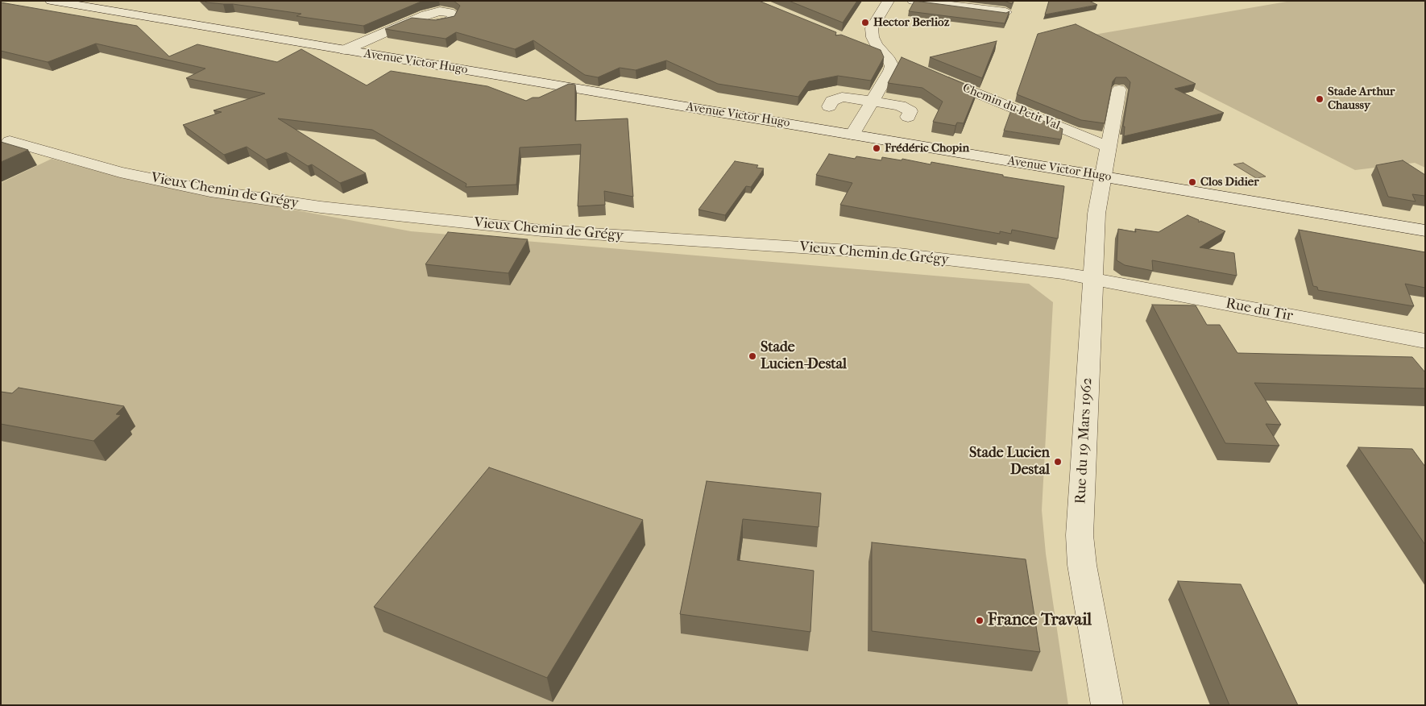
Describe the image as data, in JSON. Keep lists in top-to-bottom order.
{
  "streets": {
    "street": [
      "Avenue Victor Hugo",
      "Chemin du Petit Val",
      "Vieux Chemin de Grégy",
      "Rue du Tir",
      "Rue du 19 Mars 1962"
    ]
  },
  "crossings": [
    ["Avenue Victor Hugo", "Rue du 19 Mars 1962"],
    ["Chemin du Petit Val", "Rue du 19 Mars 1962"],
    ["Vieux Chemin de Grégy", "Rue du Tir"],
    ["Vieux Chemin de Grégy", "Rue du 19 Mars 1962"],
    ["Rue du Tir", "Rue du 19 Mars 1962"]
  ],
  "places": [
    "Hector Berlioz",
    "Stade Arthur Chaussy",
    "Frédéric Chopin",
    "Clos Didier",
    "Stade Lucien-Destal",
    "Stade Lucien Destal",
    "France Travail"
  ]
}
